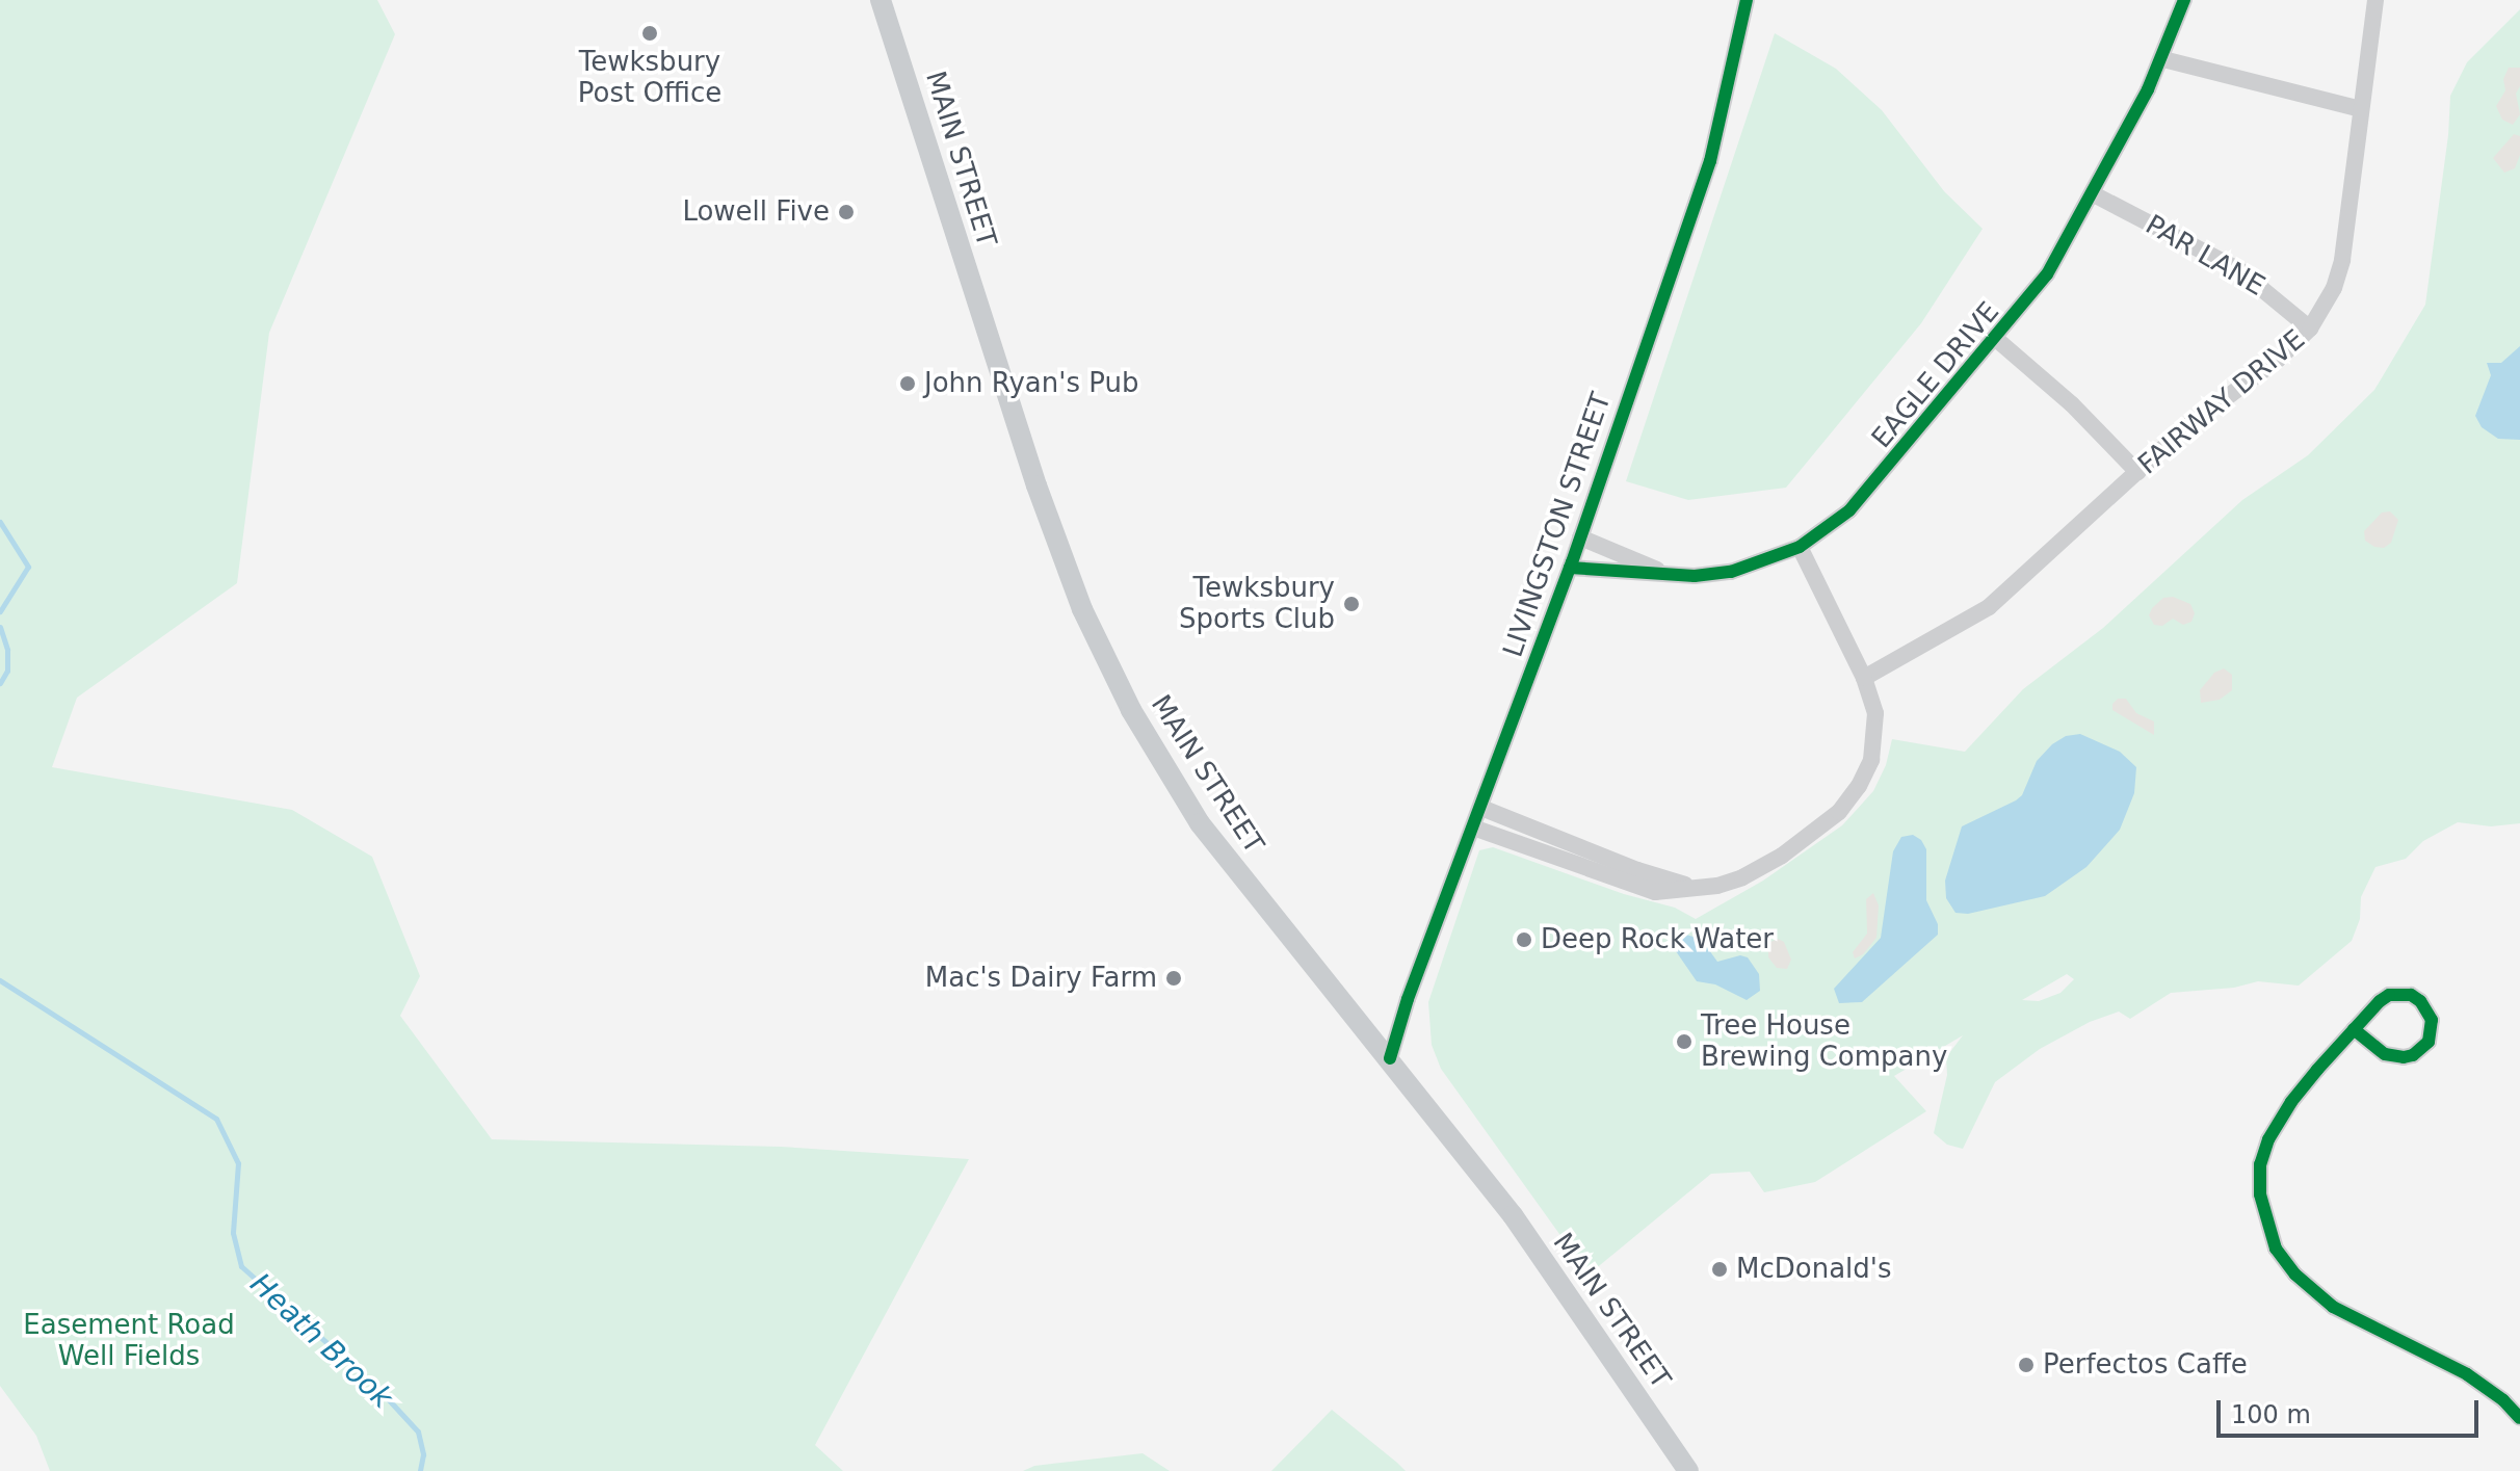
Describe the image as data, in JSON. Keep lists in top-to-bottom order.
{
  "streets": {
    "main road": ["MAIN STREET"],
    "street": [
      "PAR LANE",
      "EAGLE DRIVE",
      "FAIRWAY DRIVE",
      "LIVINGSTON STREET"
    ]
  },
  "crossings": [
    ["MAIN STREET", "LIVINGSTON STREET"],
    ["PAR LANE", "EAGLE DRIVE"],
    ["PAR LANE", "FAIRWAY DRIVE"],
    ["EAGLE DRIVE", "LIVINGSTON STREET"]
  ],
  "water": ["Heath Brook"],
  "parks": ["Easement Road Well Fields"],
  "places": [
    "Tewksbury Post Office",
    "Lowell Five",
    "John Ryan's Pub",
    "Tewksbury Sports Club",
    "Deep Rock Water",
    "Mac's Dairy Farm",
    "Tree House Brewing Company",
    "McDonald's",
    "Perfectos Caffe"
  ],
  "scale_bar": "100 m"
}
